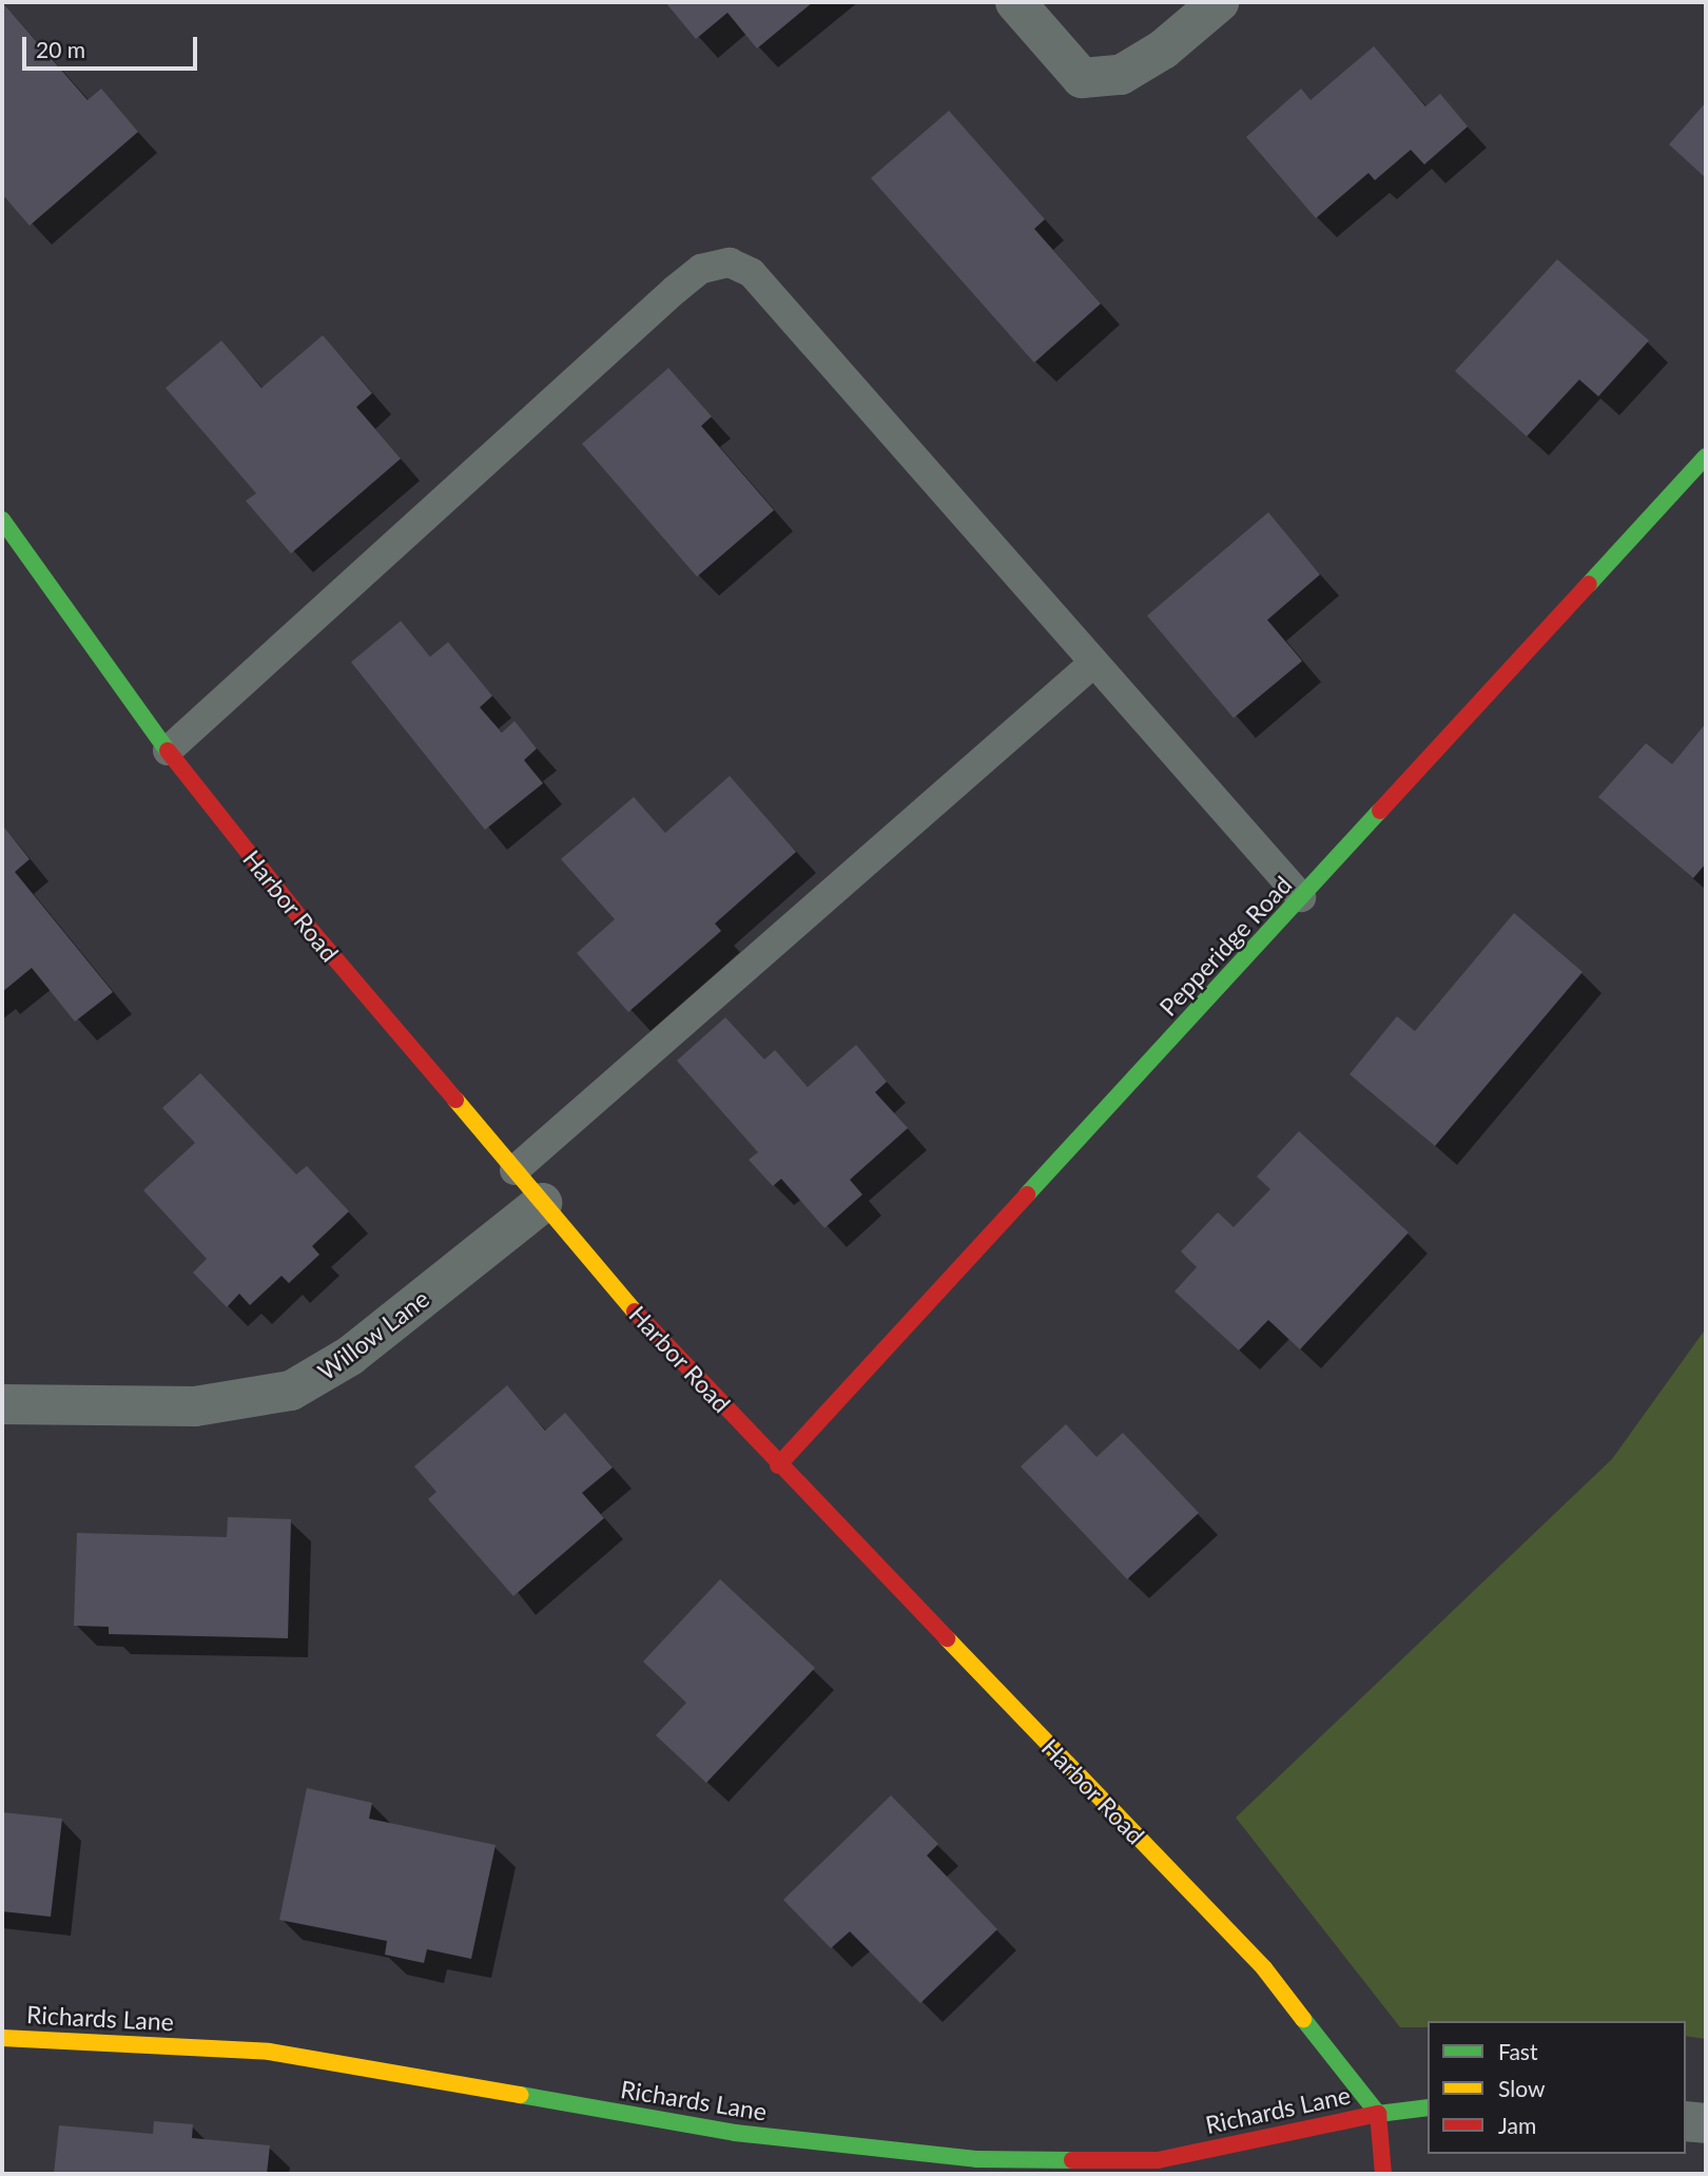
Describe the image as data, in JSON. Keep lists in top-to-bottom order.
{
  "streets": {
    "street": [
      "Harbor Road",
      "Pepperidge Road",
      "Willow Lane",
      "Richards Lane"
    ]
  },
  "crossings": [
    ["Harbor Road", "Pepperidge Road"],
    ["Harbor Road", "Willow Lane"],
    ["Harbor Road", "Richards Lane"]
  ],
  "legend": ["Fast", "Slow", "Jam"],
  "scale_bar": "20 m"
}
